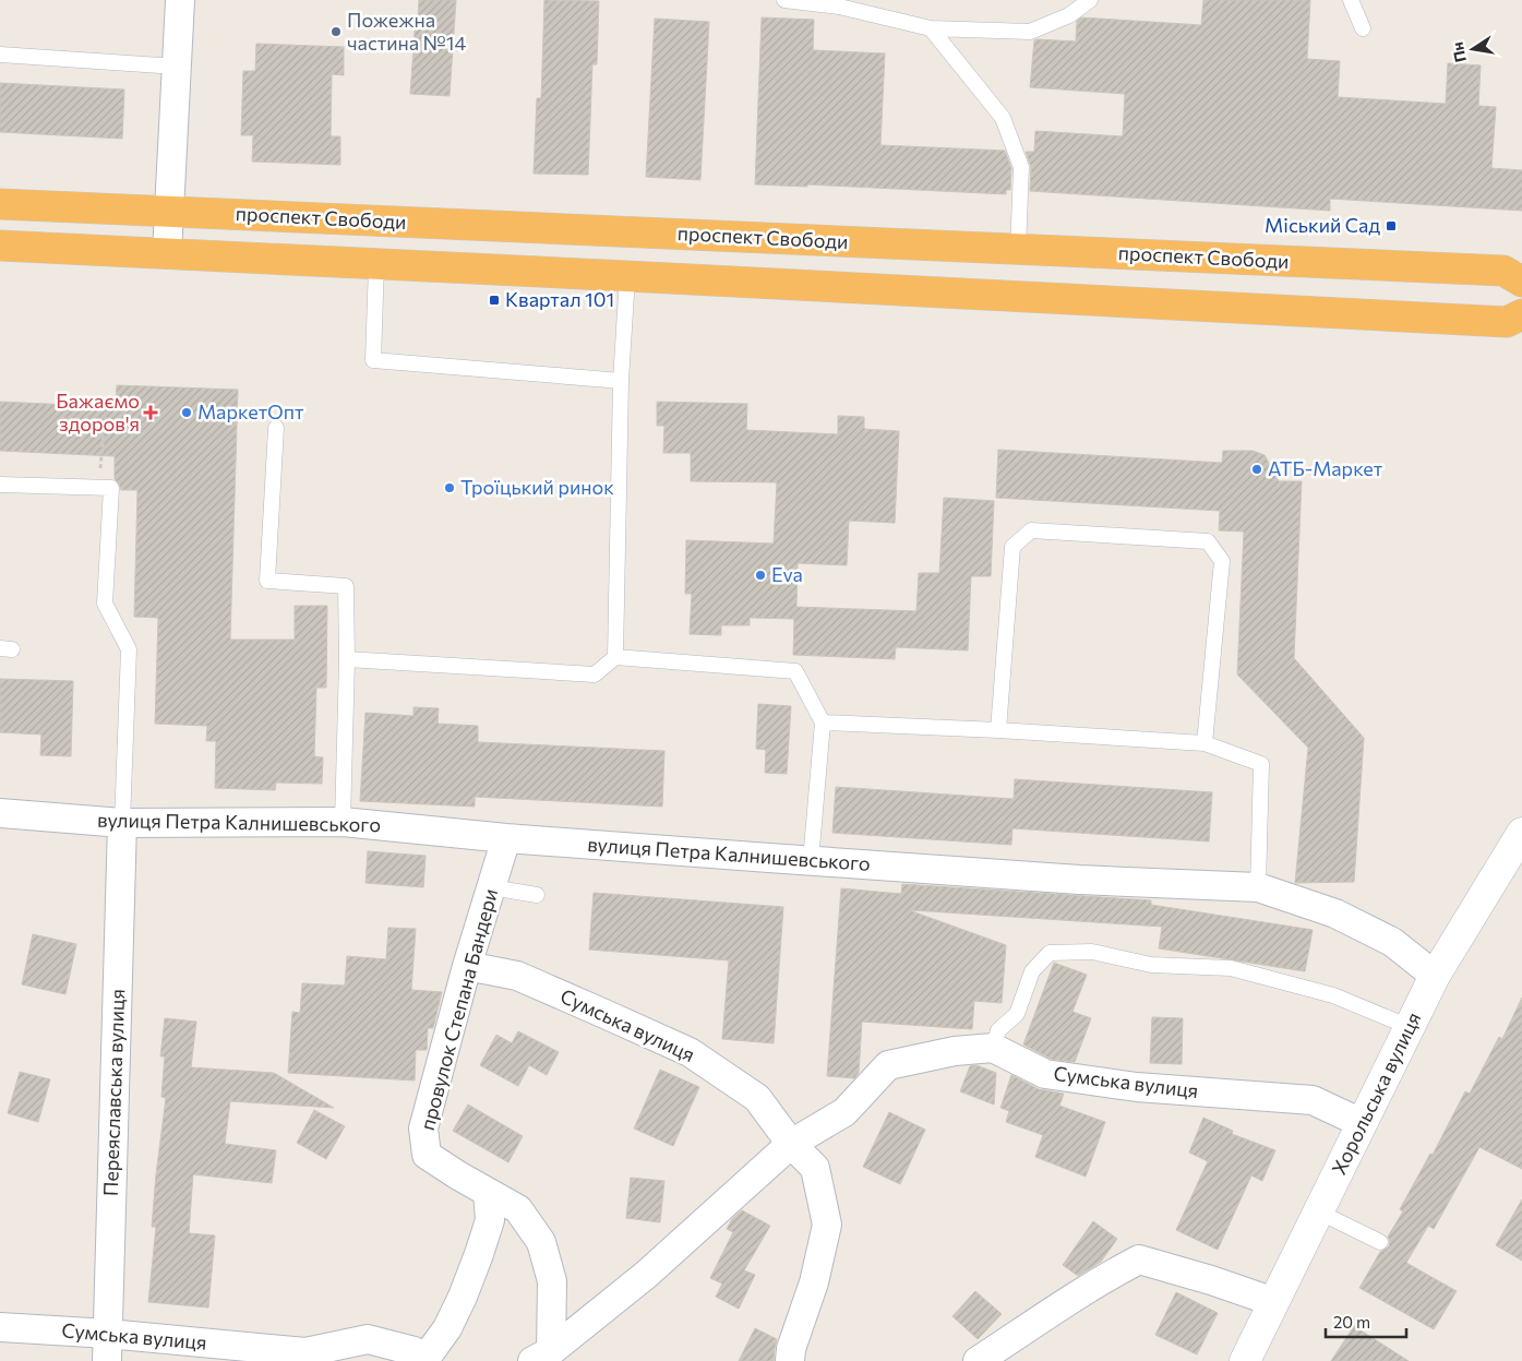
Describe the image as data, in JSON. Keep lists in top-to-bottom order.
{
  "streets": {
    "highway": ["проспект Свободи"],
    "street": [
      "вулиця Петра Калнишевського",
      "провулок Степана Бандери",
      "Сумська вулиця",
      "Переяславська вулиця",
      "Хорольська вулиця"
    ]
  },
  "crossings": [
    ["вулиця Петра Калнишевського", "провулок Степана Бандери"],
    ["вулиця Петра Калнишевського", "Переяславська вулиця"],
    ["вулиця Петра Калнишевського", "Хорольська вулиця"],
    ["провулок Степана Бандери", "Сумська вулиця"],
    ["Сумська вулиця", "Переяславська вулиця"],
    ["Сумська вулиця", "Хорольська вулиця"]
  ],
  "places": {
    "other": [
      "Пожежна частина №14",
      "МаркетОпт",
      "АТБ-Маркет",
      "Троїцький ринок",
      "Eva"
    ],
    "transit": ["Міський Сад", "Квартал 101"],
    "health": ["Бажаємо здоров'я"]
  },
  "scale_bar": "20 m",
  "north": "left"
}
